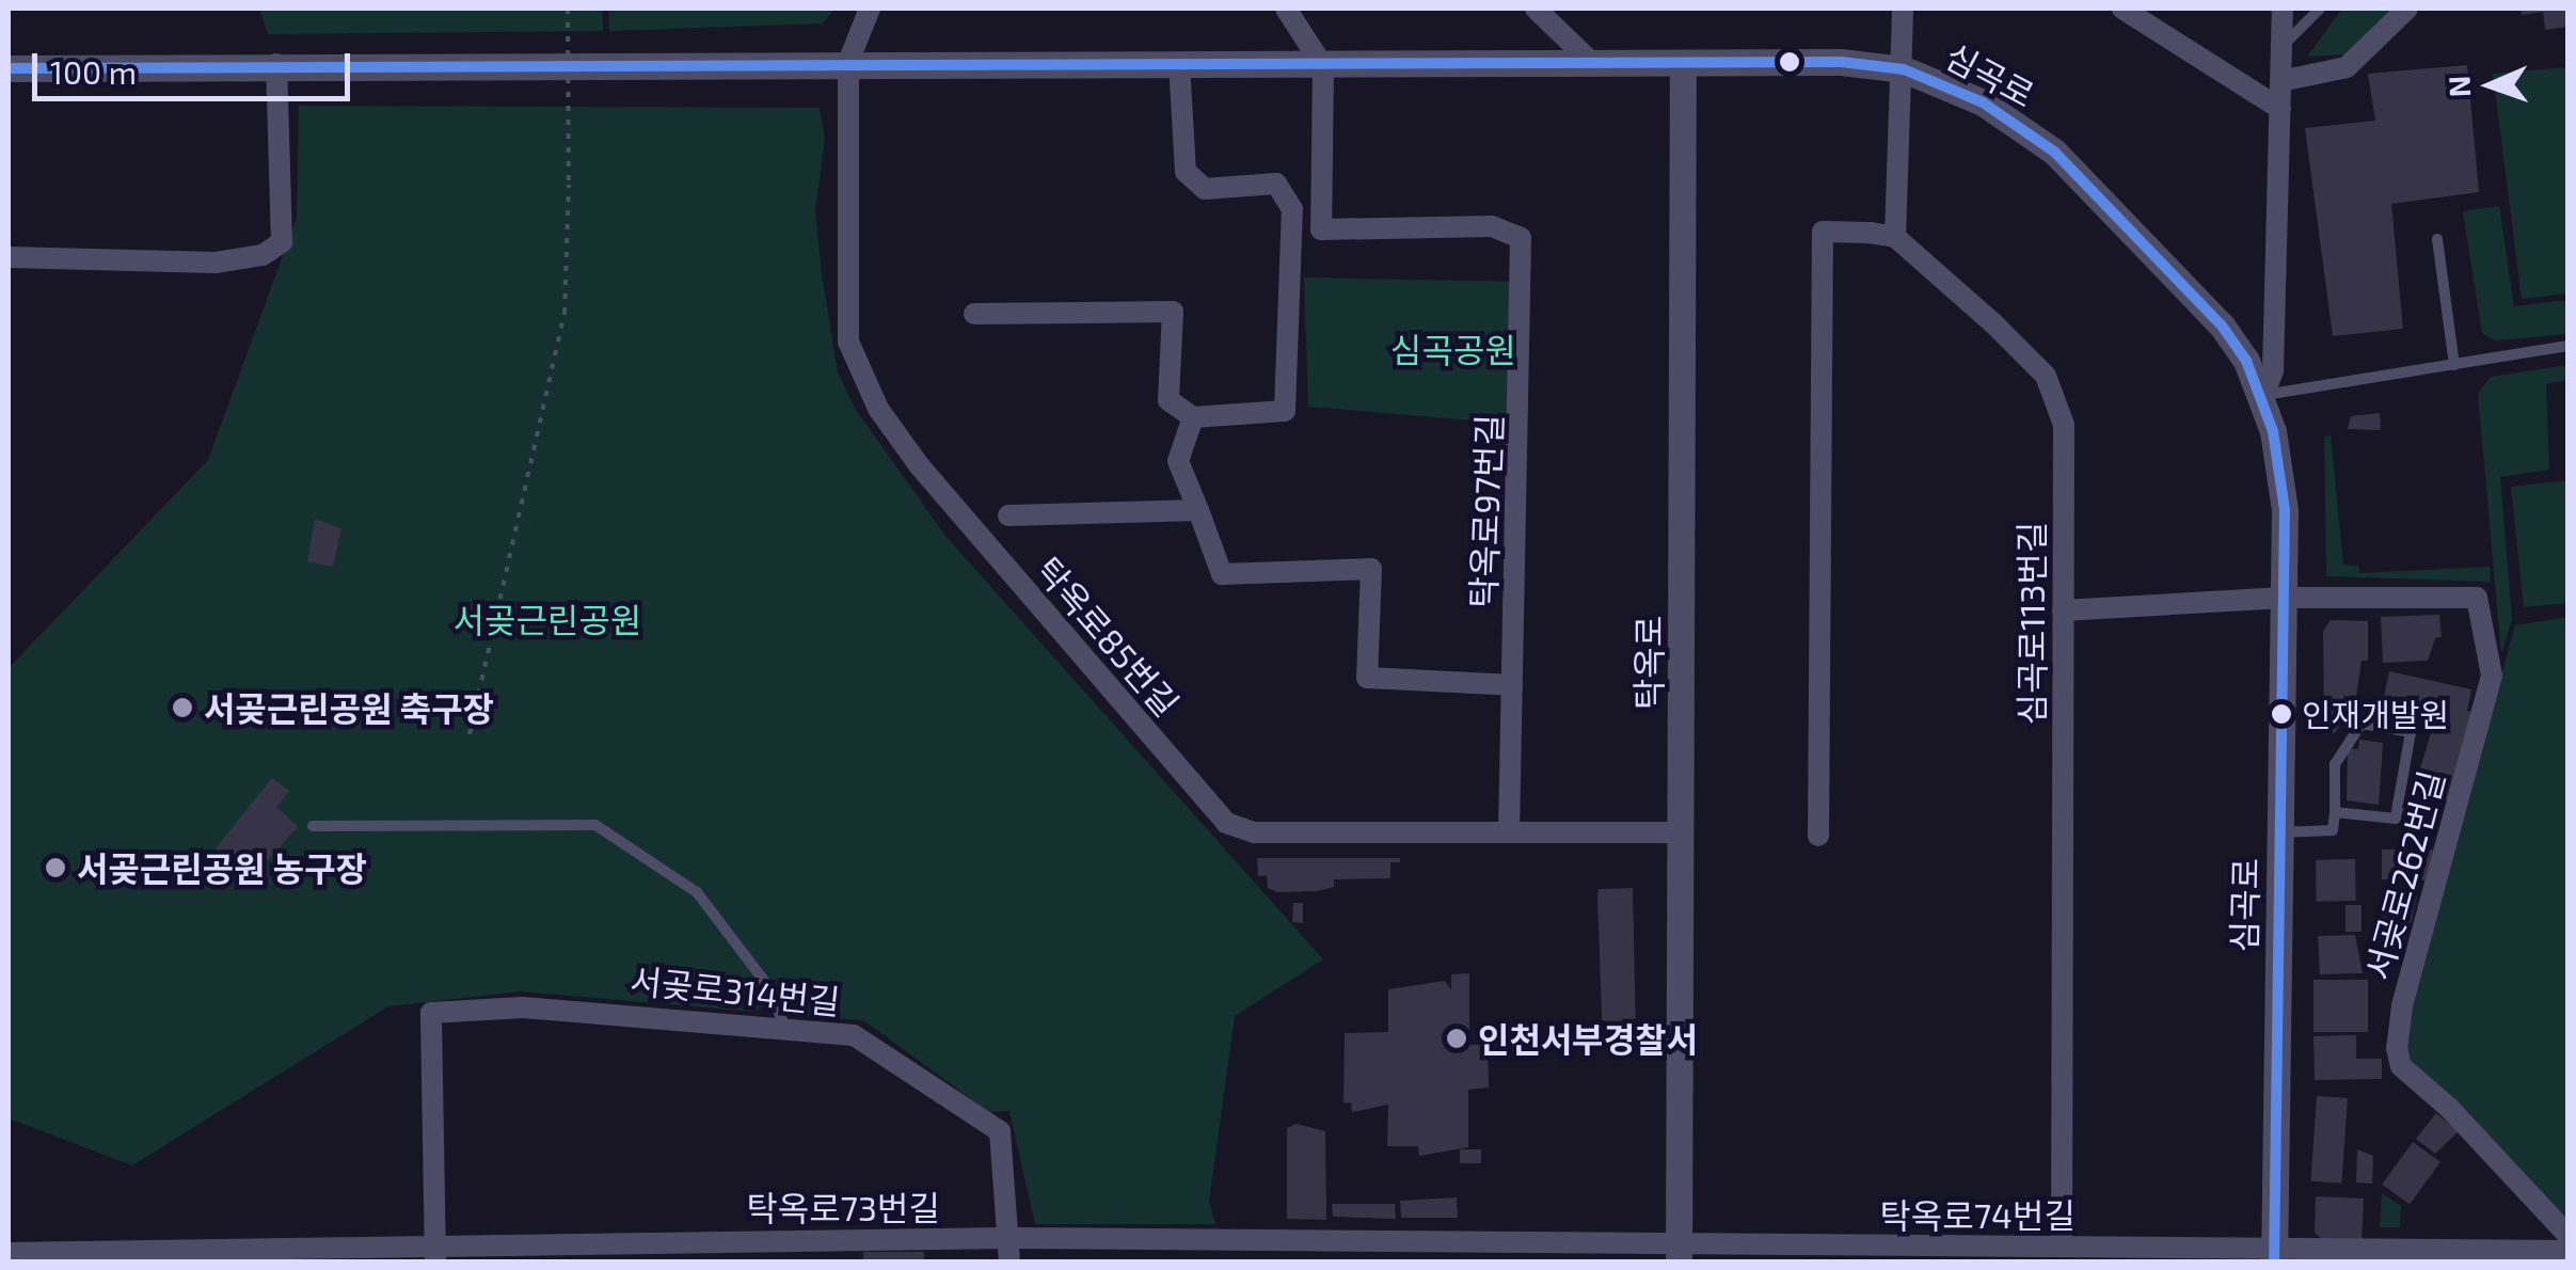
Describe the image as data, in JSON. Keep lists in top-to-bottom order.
{
  "streets": {
    "street": [
      "심곡로",
      "탁옥로97번길",
      "심곡로113번길",
      "탁옥로85번길",
      "탁옥로",
      "서곶로262번길",
      "서곶로314번길",
      "탁옥로73번길",
      "탁옥로74번길"
    ]
  },
  "crossings": [
    ["심곡로", "탁옥로97번길"],
    ["심곡로", "탁옥로85번길"],
    ["심곡로", "탁옥로"],
    ["심곡로", "서곶로262번길"],
    ["심곡로", "탁옥로74번길"],
    ["탁옥로97번길", "탁옥로85번길"],
    ["심곡로113번길", "탁옥로74번길"],
    ["탁옥로85번길", "탁옥로"],
    ["탁옥로", "탁옥로73번길"],
    ["탁옥로", "탁옥로74번길"],
    ["서곶로314번길", "탁옥로73번길"],
    ["탁옥로73번길", "탁옥로74번길"]
  ],
  "parks": ["심곡공원", "서곶근린공원"],
  "places": [
    "서곶근린공원 축구장",
    "인재개발원",
    "서곶근린공원 농구장",
    "인천서부경찰서"
  ],
  "scale_bar": "100 m",
  "north": "left"
}
